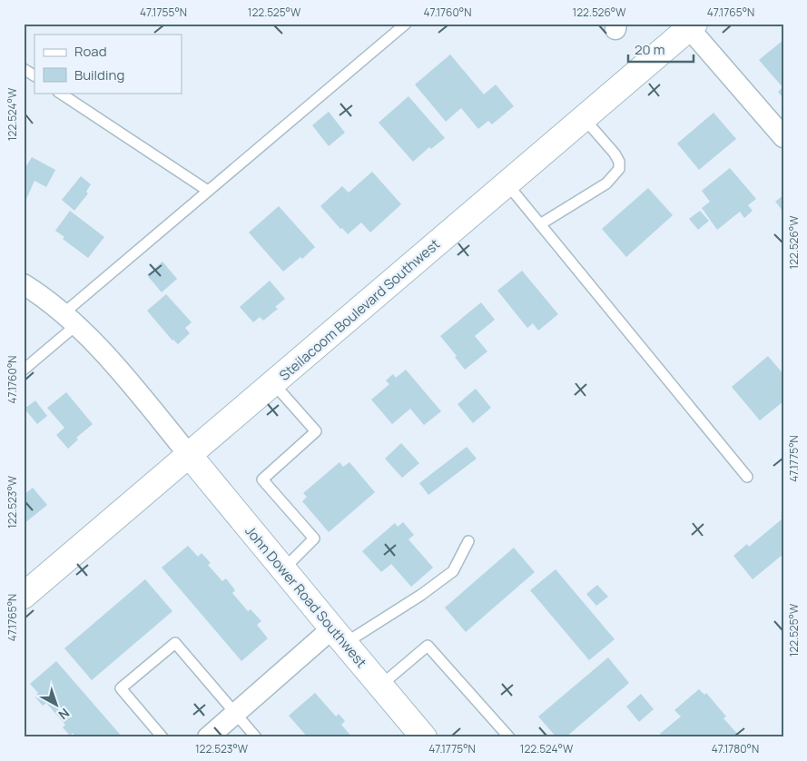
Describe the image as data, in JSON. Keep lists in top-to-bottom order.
{
  "streets": {
    "main road": ["Steilacoom Boulevard Southwest", "John Dower Road Southwest"]
  },
  "crossings": [
    ["Steilacoom Boulevard Southwest", "John Dower Road Southwest"]
  ],
  "legend": ["Road", "Building"],
  "scale_bar": "20 m",
  "north": "bottom right",
  "coordinates": [
    "47.1755°N",
    "122.525°W",
    "47.1760°N",
    "122.526°W",
    "47.1765°N",
    "122.524°W",
    "47.1775°N",
    "122.523°W",
    "47.1780°N"
  ]
}
